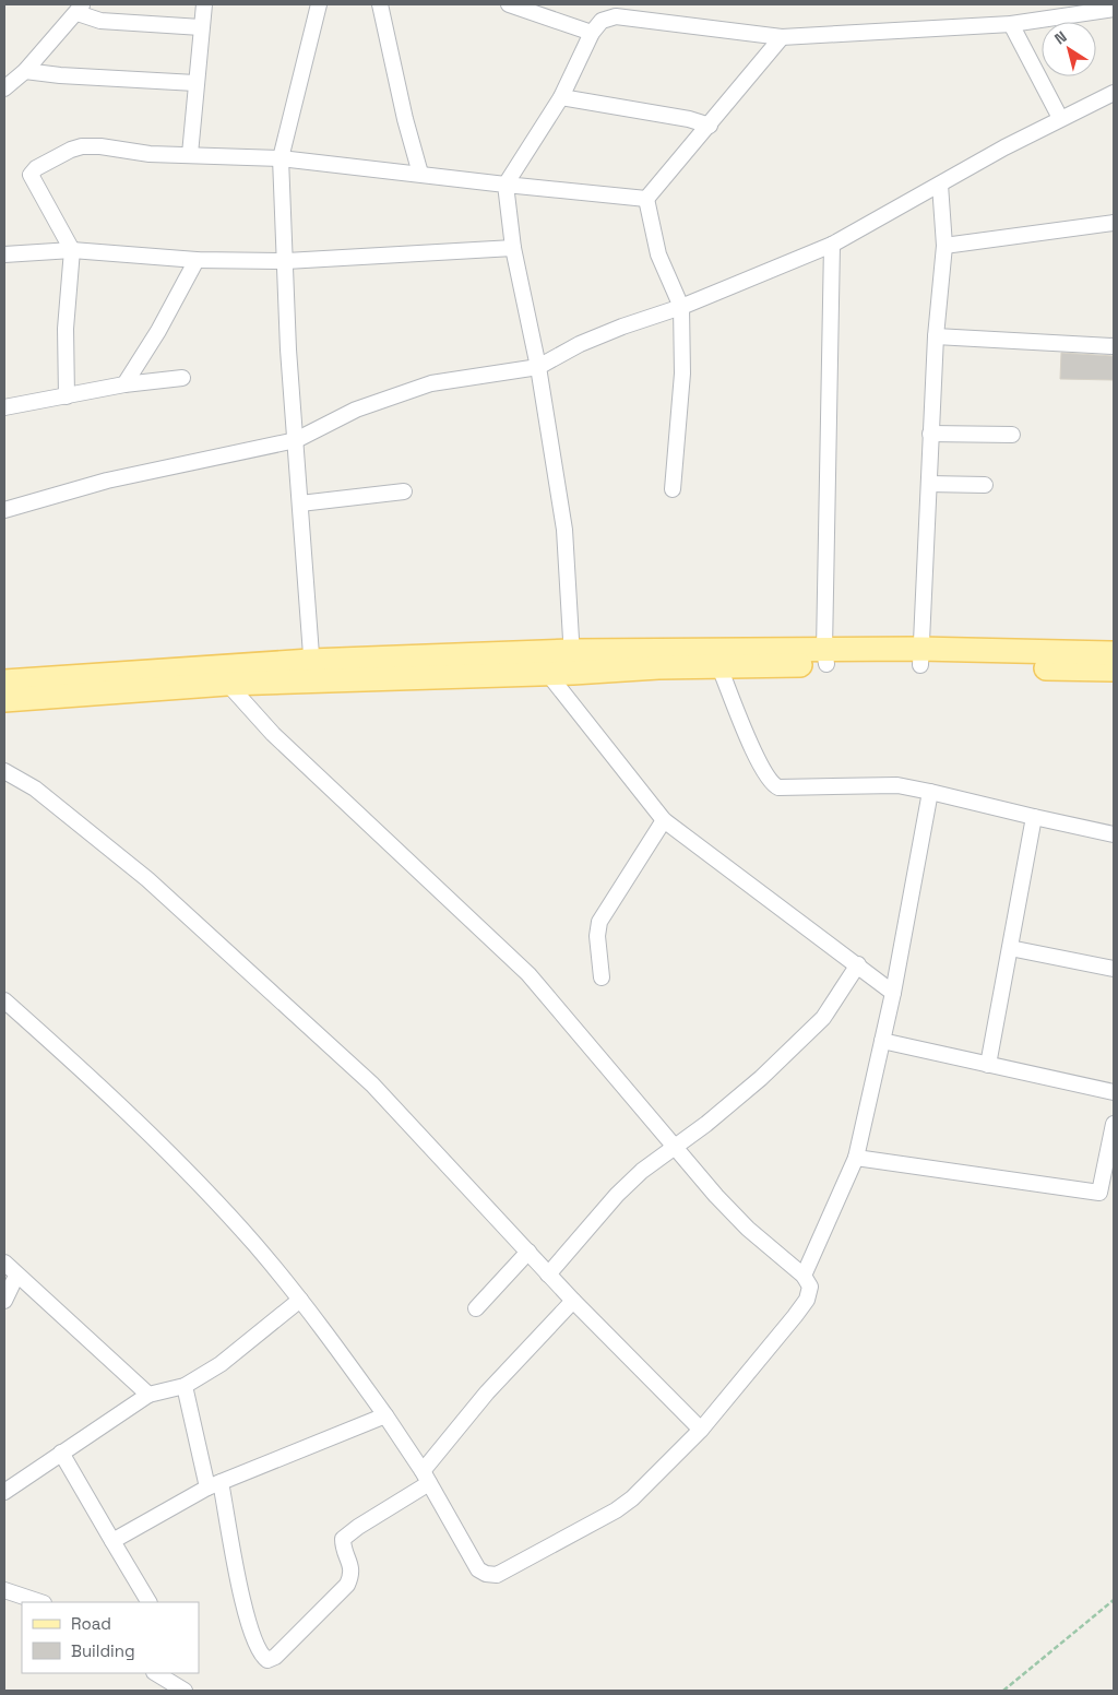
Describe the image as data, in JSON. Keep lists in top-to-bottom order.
{
  "legend": ["Road", "Building"],
  "north": "top left"
}
